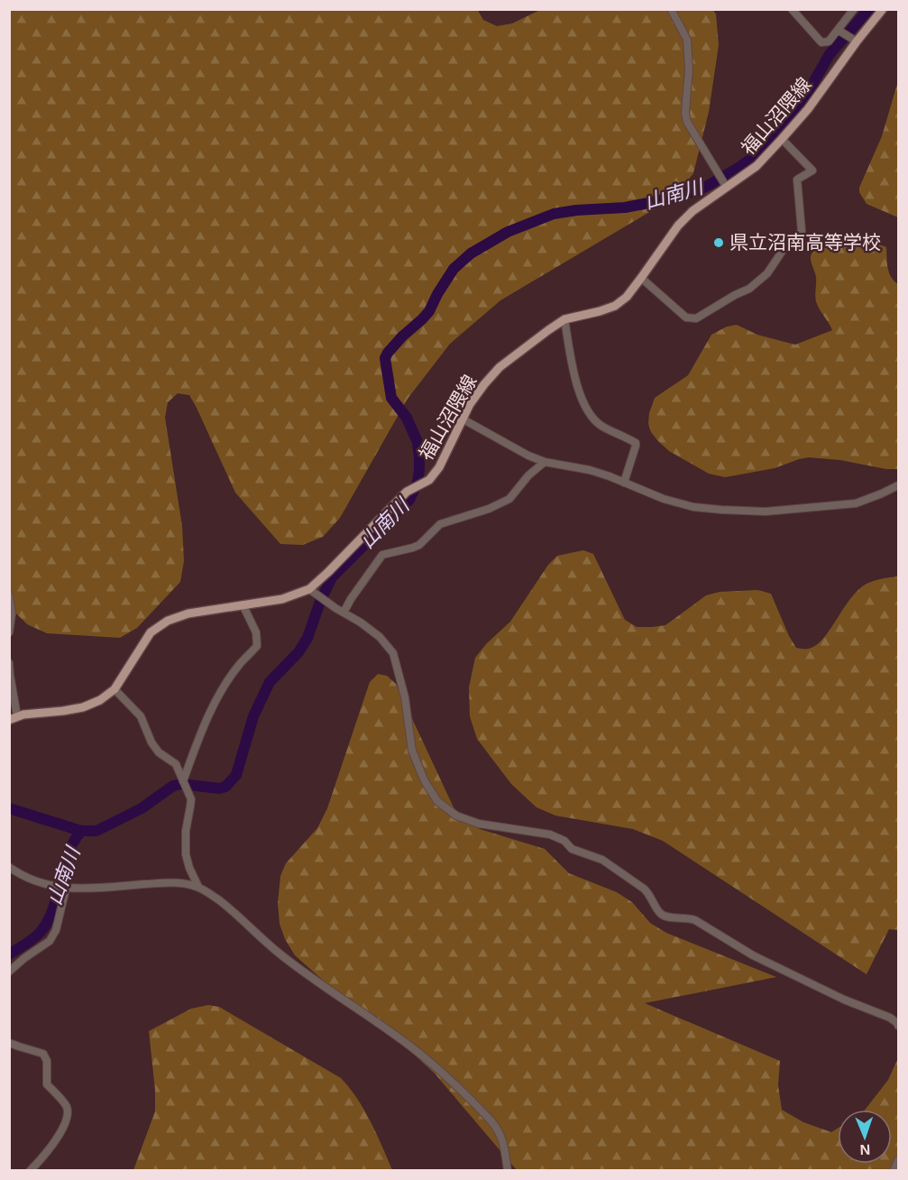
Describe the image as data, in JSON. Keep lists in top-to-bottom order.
{
  "streets": {
    "main road": ["福山沼隈線"]
  },
  "water": ["山南川"],
  "places": ["県立沼南高等学校"],
  "north": "bottom"
}
